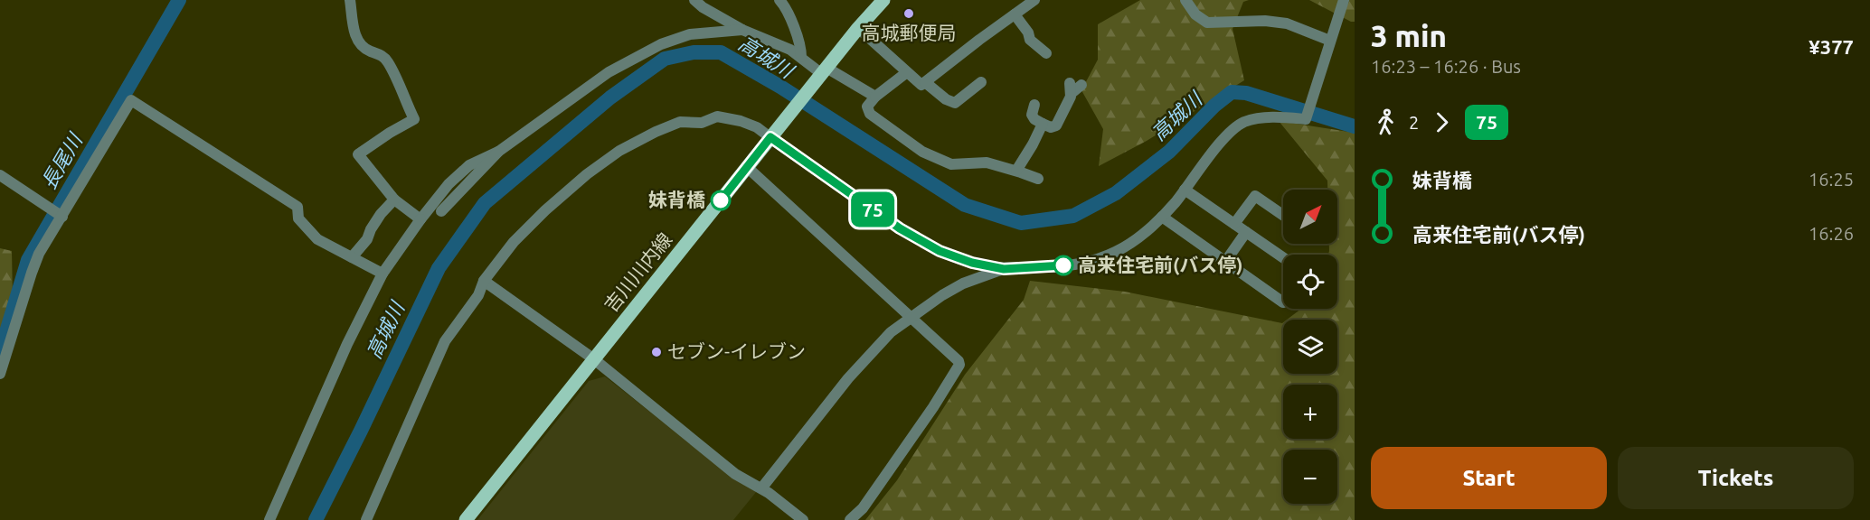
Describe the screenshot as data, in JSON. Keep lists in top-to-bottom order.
{
  "streets": {
    "main road": ["吉川川内線"]
  },
  "water": ["高城川", "長尾川"],
  "places": [
    "高城郵便局",
    "妹背橋",
    "高来住宅前(バス停)",
    "セブン-イレブン"
  ],
  "lines": ["bus line 75"],
  "north": "top right",
  "page": {
    "on_map": "75",
    "heading": ["3 min", "16:23 – 16:26 · Bus", "¥377"],
    "legs": ["2", "75"],
    "list": [
      {
        "name": "妹背橋",
        "value": "16:25"
      },
      {
        "name": "高来住宅前(バス停)",
        "value": "16:26"
      }
    ],
    "map_buttons": ["+", "−"],
    "buttons": ["Start", "Tickets"]
  }
}
